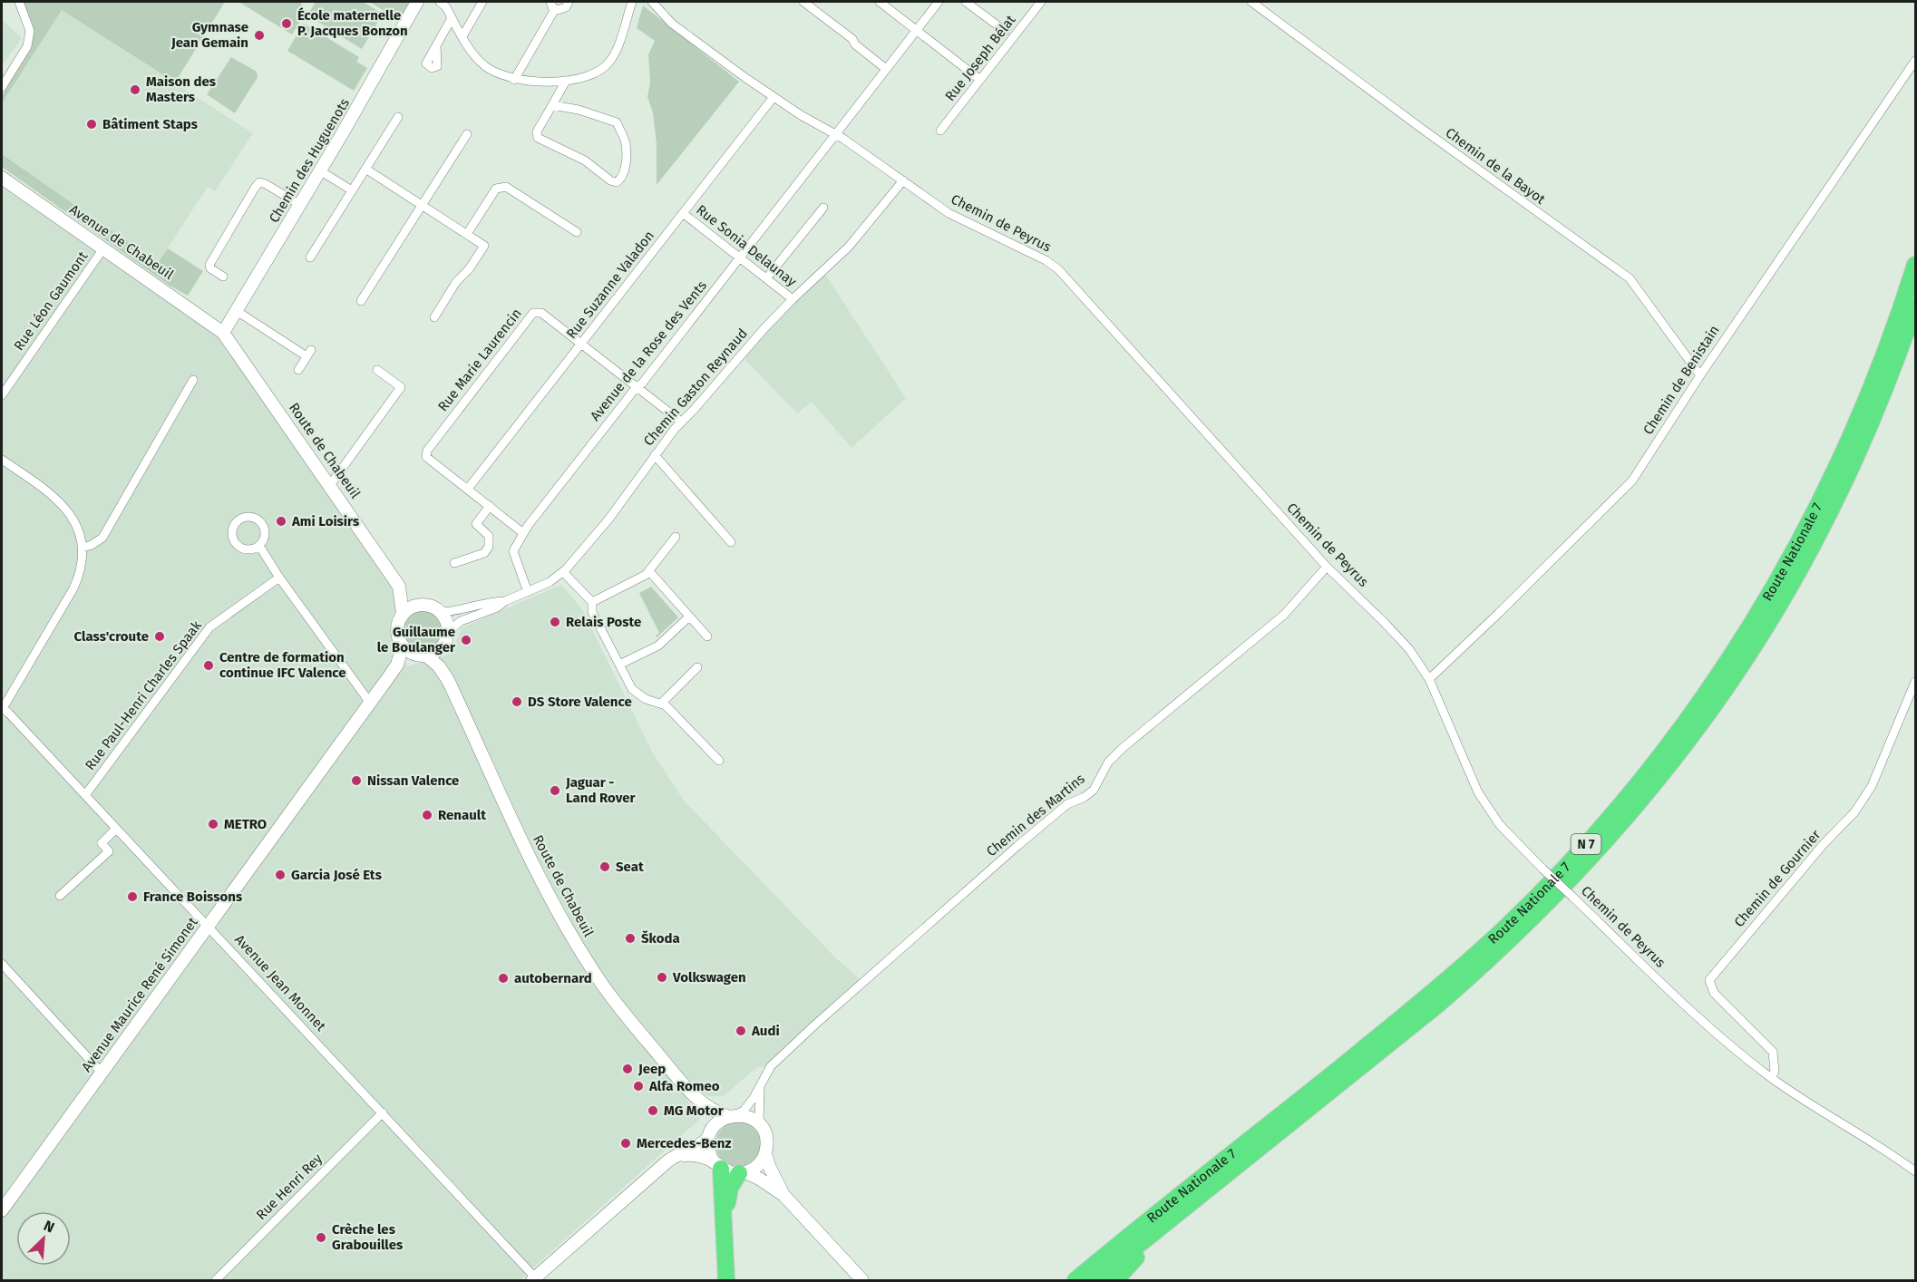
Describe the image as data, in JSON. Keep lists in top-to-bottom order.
{
  "streets": {
    "highway": ["Route Nationale 7", "N 7"],
    "main road": [
      "Chemin des Huguenots",
      "Avenue de Chabeuil",
      "Route de Chabeuil",
      "Avenue Maurice René Simonet"
    ],
    "street": [
      "Rue Joseph Bélat",
      "Chemin de la Bayot",
      "Chemin de Peyrus",
      "Rue Sonia Delaunay",
      "Rue Suzanne Valadon",
      "Rue Léon Gaumont",
      "Avenue de la Rose des Vents",
      "Rue Marie Laurencin",
      "Chemin de Benistain",
      "Chemin Gaston Reynaud",
      "Rue Paul-Henri Charles Spaak",
      "Chemin des Martins",
      "Chemin de Gournier",
      "Avenue Jean Monnet",
      "Rue Henri Rey"
    ]
  },
  "crossings": [
    ["Chemin des Huguenots", "Avenue de Chabeuil"],
    ["Chemin des Huguenots", "Route de Chabeuil"],
    ["Chemin de la Bayot", "Chemin de Benistain"],
    ["Chemin de Peyrus", "Rue Suzanne Valadon"],
    ["Chemin de Peyrus", "Avenue de la Rose des Vents"],
    ["Chemin de Peyrus", "Chemin de Benistain"],
    ["Chemin de Peyrus", "Chemin Gaston Reynaud"],
    ["Chemin de Peyrus", "Chemin des Martins"],
    ["Chemin de Peyrus", "Chemin de Gournier"],
    ["Avenue de Chabeuil", "Rue Léon Gaumont"],
    ["Avenue de Chabeuil", "Route de Chabeuil"],
    ["Rue Sonia Delaunay", "Rue Suzanne Valadon"],
    ["Rue Sonia Delaunay", "Avenue de la Rose des Vents"],
    ["Rue Sonia Delaunay", "Chemin Gaston Reynaud"],
    ["Rue Suzanne Valadon", "Rue Marie Laurencin"],
    ["Avenue de la Rose des Vents", "Rue Marie Laurencin"],
    ["Avenue de la Rose des Vents", "Chemin Gaston Reynaud"],
    ["Rue Marie Laurencin", "Chemin Gaston Reynaud"],
    ["Chemin Gaston Reynaud", "Route de Chabeuil"],
    ["Chemin Gaston Reynaud", "Avenue Maurice René Simonet"],
    ["Route de Chabeuil", "Avenue Maurice René Simonet"],
    ["Rue Paul-Henri Charles Spaak", "Avenue Jean Monnet"],
    ["Avenue Jean Monnet", "Avenue Maurice René Simonet"],
    ["Avenue Jean Monnet", "Rue Henri Rey"]
  ],
  "places": [
    "École maternelle P. Jacques Bonzon",
    "Gymnase Jean Gemain",
    "Maison des Masters",
    "Bâtiment Staps",
    "Ami Loisirs",
    "Relais Poste",
    "Class'croute",
    "Guillaume le Boulanger",
    "Centre de formation continue IFC Valence",
    "DS Store Valence",
    "Nissan Valence",
    "Jaguar - Land Rover",
    "Renault",
    "METRO",
    "Seat",
    "Garcia José Ets",
    "France Boissons",
    "Škoda",
    "Volkswagen",
    "autobernard",
    "Audi",
    "Jeep",
    "Alfa Romeo",
    "MG Motor",
    "Mercedes-Benz",
    "Crèche les Grabouilles"
  ],
  "north": "top right"
}
